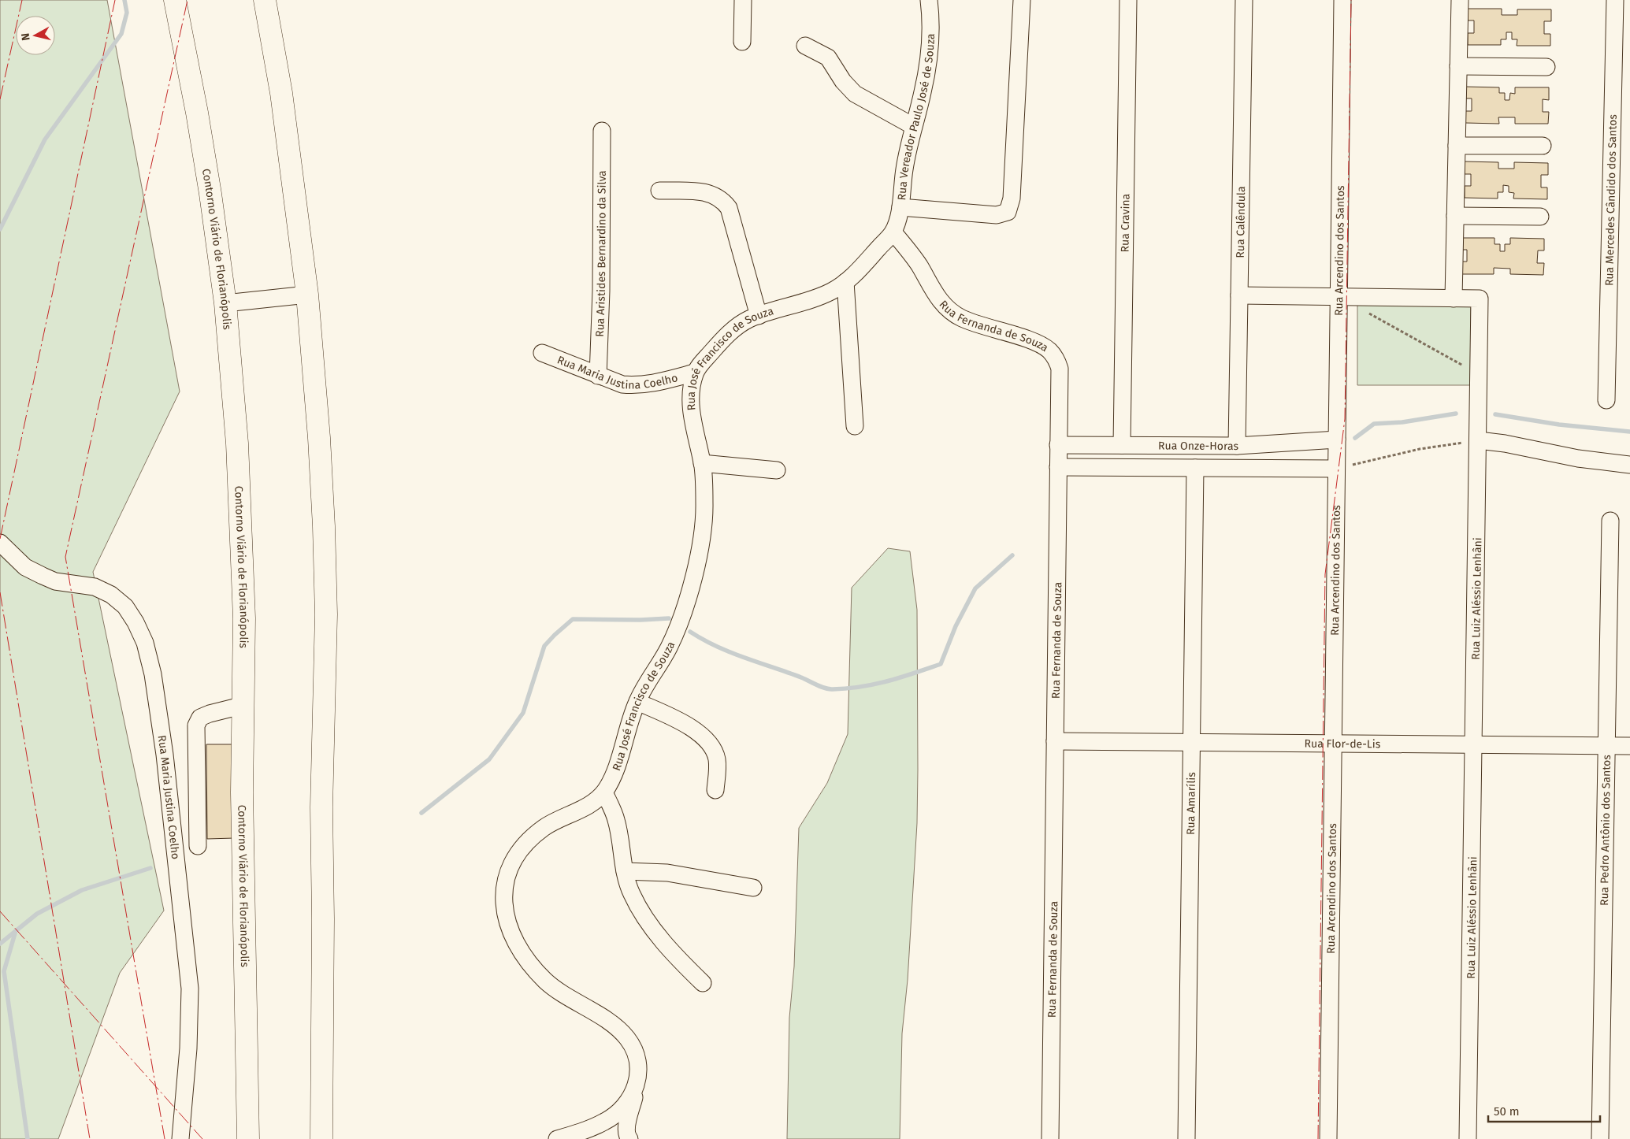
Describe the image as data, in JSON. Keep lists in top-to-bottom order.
{
  "streets": {
    "highway": ["Contorno Viário de Florianópolis"],
    "street": [
      "Rua Vereador Paulo José de Souza",
      "Rua Mercedes Cândido dos Santos",
      "Rua Cravina",
      "Rua Calêndula",
      "Rua Arcendino dos Santos",
      "Rua Aristides Bernardino da Silva",
      "Rua Fernanda de Souza",
      "Rua José Francisco de Souza",
      "Rua Maria Justina Coelho",
      "Rua Onze-Horas",
      "Rua Luiz Aléssio Lenhâni",
      "Rua Flor-de-Lis",
      "Rua Amarílis",
      "Rua Pedro Antônio dos Santos"
    ]
  },
  "crossings": [
    ["Rua Vereador Paulo José de Souza", "Rua Fernanda de Souza"],
    ["Rua Vereador Paulo José de Souza", "Rua José Francisco de Souza"],
    ["Rua Cravina", "Rua Onze-Horas"],
    ["Rua Calêndula", "Rua Onze-Horas"],
    ["Rua Calêndula", "Rua Luiz Aléssio Lenhâni"],
    ["Rua Arcendino dos Santos", "Rua Onze-Horas"],
    ["Rua Arcendino dos Santos", "Rua Luiz Aléssio Lenhâni"],
    ["Rua Arcendino dos Santos", "Rua Flor-de-Lis"],
    ["Rua Aristides Bernardino da Silva", "Rua Maria Justina Coelho"],
    ["Rua Fernanda de Souza", "Rua José Francisco de Souza"],
    ["Rua Fernanda de Souza", "Rua Onze-Horas"],
    ["Rua Fernanda de Souza", "Rua Flor-de-Lis"],
    ["Rua José Francisco de Souza", "Rua Maria Justina Coelho"],
    ["Rua Onze-Horas", "Rua Amarílis"],
    ["Rua Luiz Aléssio Lenhâni", "Rua Flor-de-Lis"],
    ["Rua Flor-de-Lis", "Rua Amarílis"],
    ["Rua Flor-de-Lis", "Rua Pedro Antônio dos Santos"]
  ],
  "scale_bar": "50 m",
  "north": "left"
}
